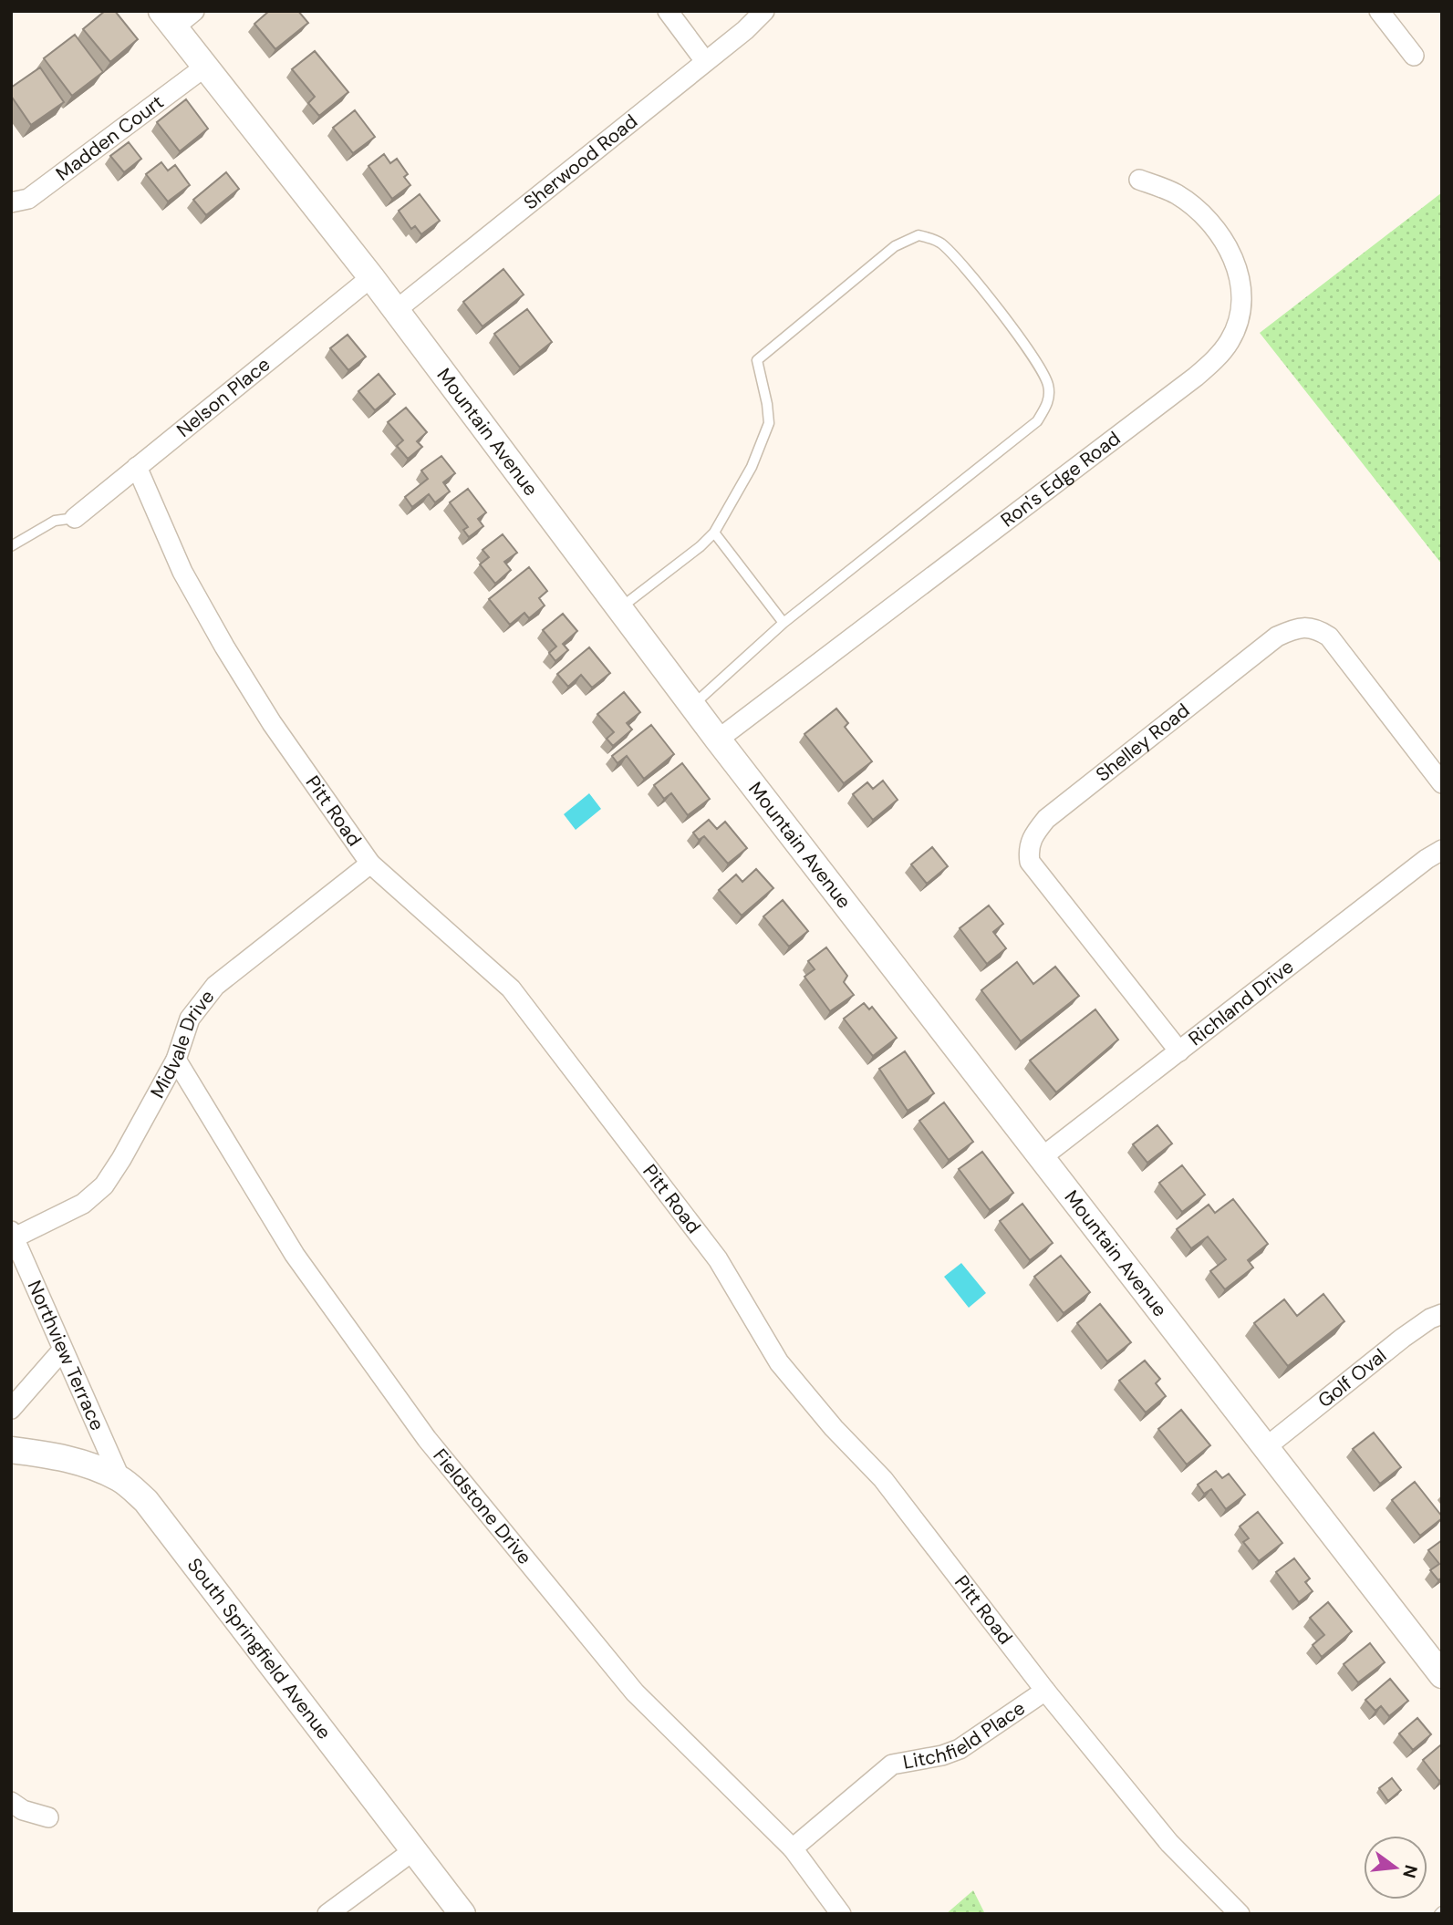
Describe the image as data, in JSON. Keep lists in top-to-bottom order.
{
  "streets": {
    "street": [
      "Madden Court",
      "Sherwood Road",
      "Nelson Place",
      "Mountain Avenue",
      "Ron's Edge Road",
      "Shelley Road",
      "Pitt Road",
      "Richland Drive",
      "Midvale Drive",
      "Northview Terrace",
      "Golf Oval",
      "Fieldstone Drive",
      "South Springfield Avenue",
      "Litchfield Place"
    ]
  },
  "crossings": [
    ["Madden Court", "Mountain Avenue"],
    ["Sherwood Road", "Mountain Avenue"],
    ["Nelson Place", "Mountain Avenue"],
    ["Nelson Place", "Pitt Road"],
    ["Mountain Avenue", "Ron's Edge Road"],
    ["Mountain Avenue", "Richland Drive"],
    ["Mountain Avenue", "Golf Oval"],
    ["Shelley Road", "Richland Drive"],
    ["Pitt Road", "Midvale Drive"],
    ["Pitt Road", "Litchfield Place"],
    ["Midvale Drive", "Northview Terrace"],
    ["Midvale Drive", "Fieldstone Drive"],
    ["Northview Terrace", "South Springfield Avenue"],
    ["Fieldstone Drive", "Litchfield Place"]
  ],
  "north": "right"
}
